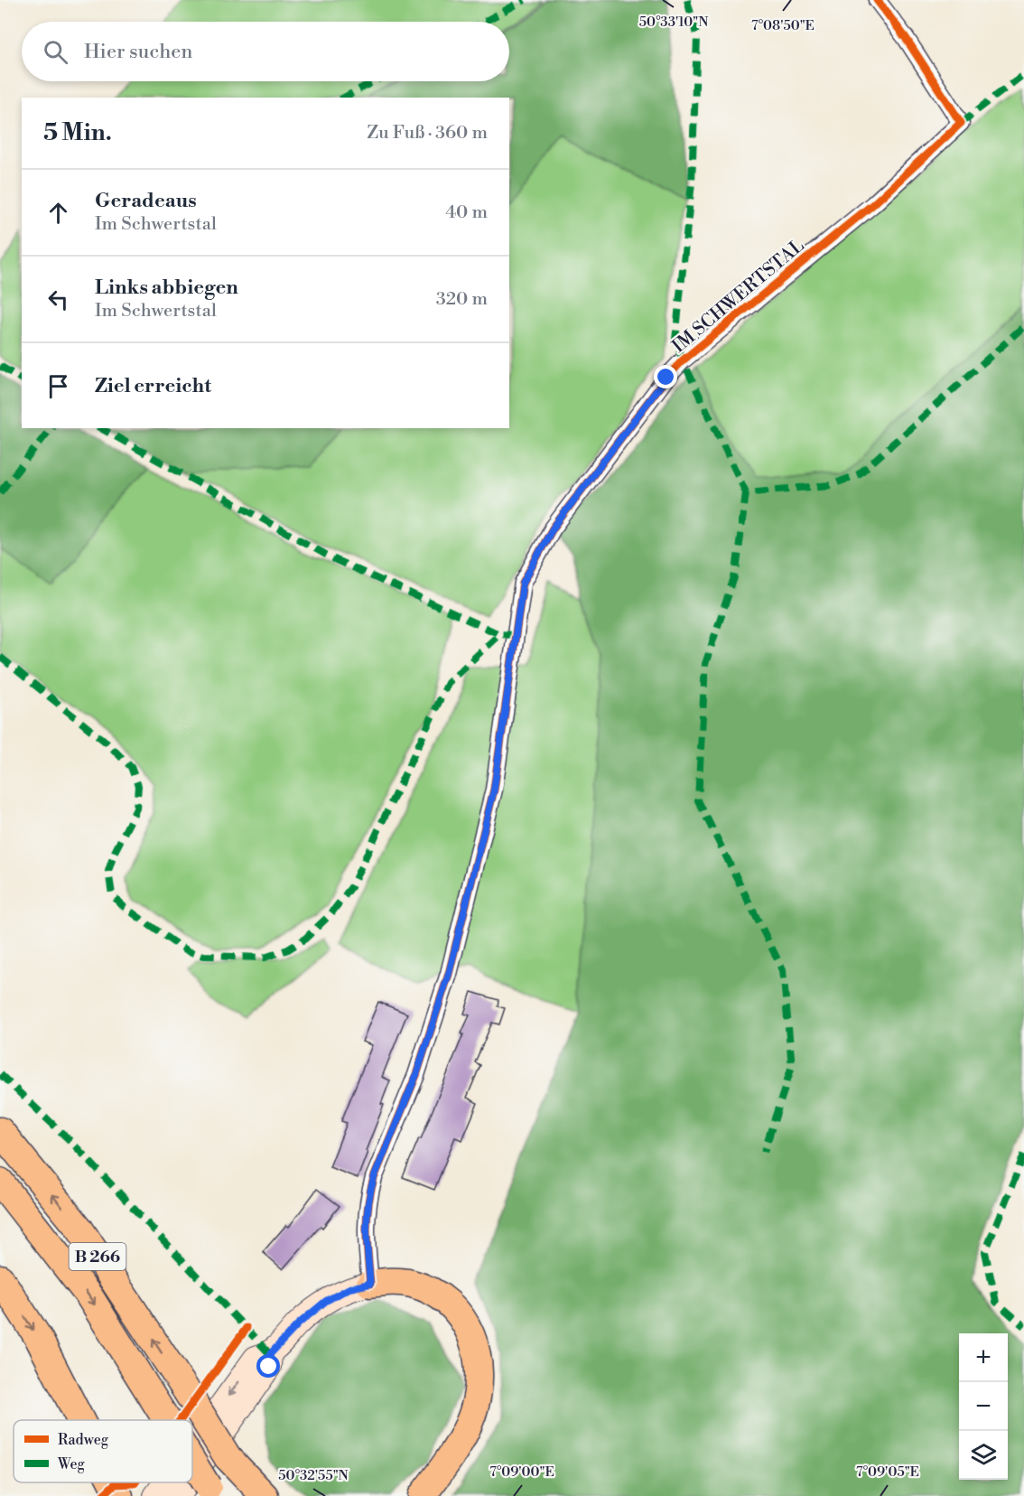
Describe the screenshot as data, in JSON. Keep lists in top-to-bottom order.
{
  "streets": {
    "highway": ["B 266"],
    "street": ["IM SCHWERTSTAL"]
  },
  "legend": ["Radweg", "Weg"],
  "page": {
    "search": "Hier suchen",
    "heading": ["5 Min.", "Zu Fuß · 360 m"],
    "list": [
      ["Geradeaus", "Im Schwertstal", "40 m"],
      ["Links abbiegen", "Im Schwertstal", "320 m"],
      "Ziel erreicht"
    ],
    "map_buttons": ["+", "−"]
  },
  "coordinates": [
    "50°33'10\"N",
    "7°08'50\"E",
    "7°09'00\"E",
    "7°09'05\"E",
    "50°32'55\"N"
  ]
}
